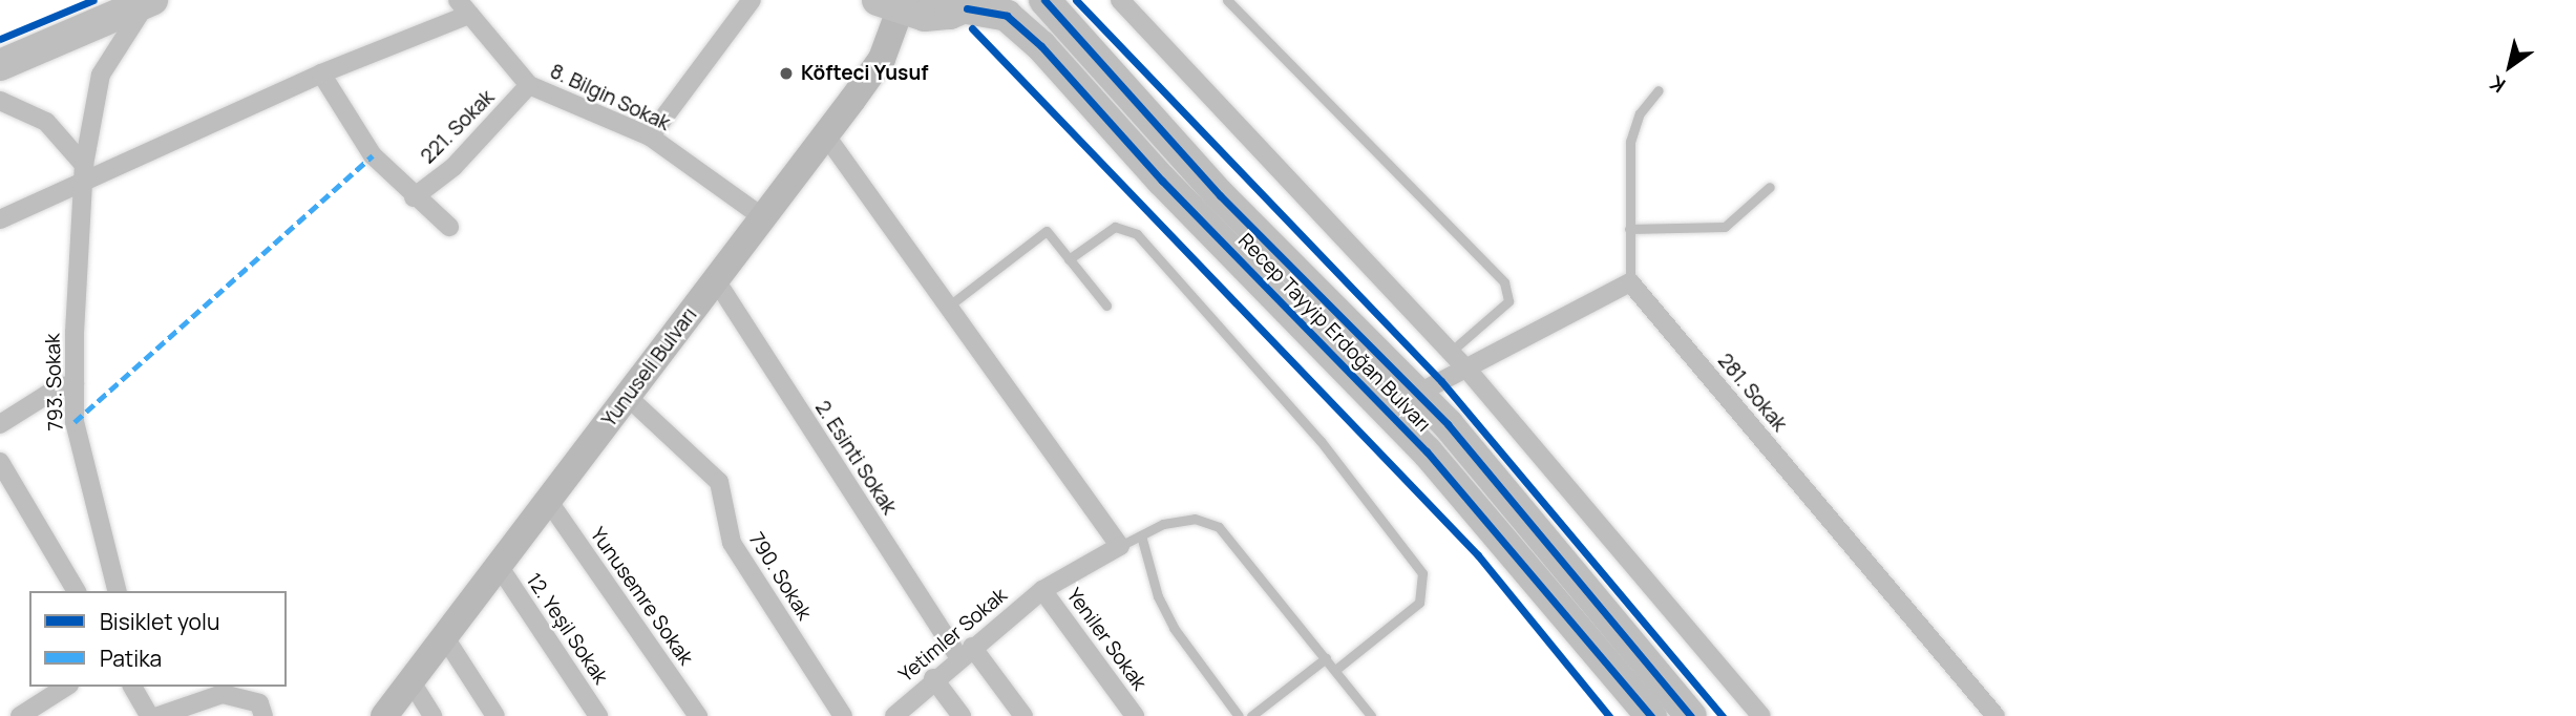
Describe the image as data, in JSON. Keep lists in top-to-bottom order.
{
  "streets": {
    "main road": ["Recep Tayyip Erdoğan Bulvarı", "Yunuseli Bulvarı"],
    "street": [
      "8. Bilgin Sokak",
      "221. Sokak",
      "793. Sokak",
      "281. Sokak",
      "2. Esinti Sokak",
      "790. Sokak",
      "Yunusemre Sokak",
      "12. Yeşil Sokak",
      "Yetimler Sokak",
      "Yeniler Sokak"
    ]
  },
  "crossings": [
    ["8. Bilgin Sokak", "221. Sokak"],
    ["8. Bilgin Sokak", "Yunuseli Bulvarı"],
    ["Yunuseli Bulvarı", "2. Esinti Sokak"],
    ["Yunuseli Bulvarı", "790. Sokak"],
    ["Yunuseli Bulvarı", "Yunusemre Sokak"],
    ["Yunuseli Bulvarı", "12. Yeşil Sokak"],
    ["2. Esinti Sokak", "Yetimler Sokak"],
    ["Yetimler Sokak", "Yeniler Sokak"]
  ],
  "places": ["Köfteci Yusuf"],
  "legend": ["Bisiklet yolu", "Patika"],
  "north": "bottom left"
}
